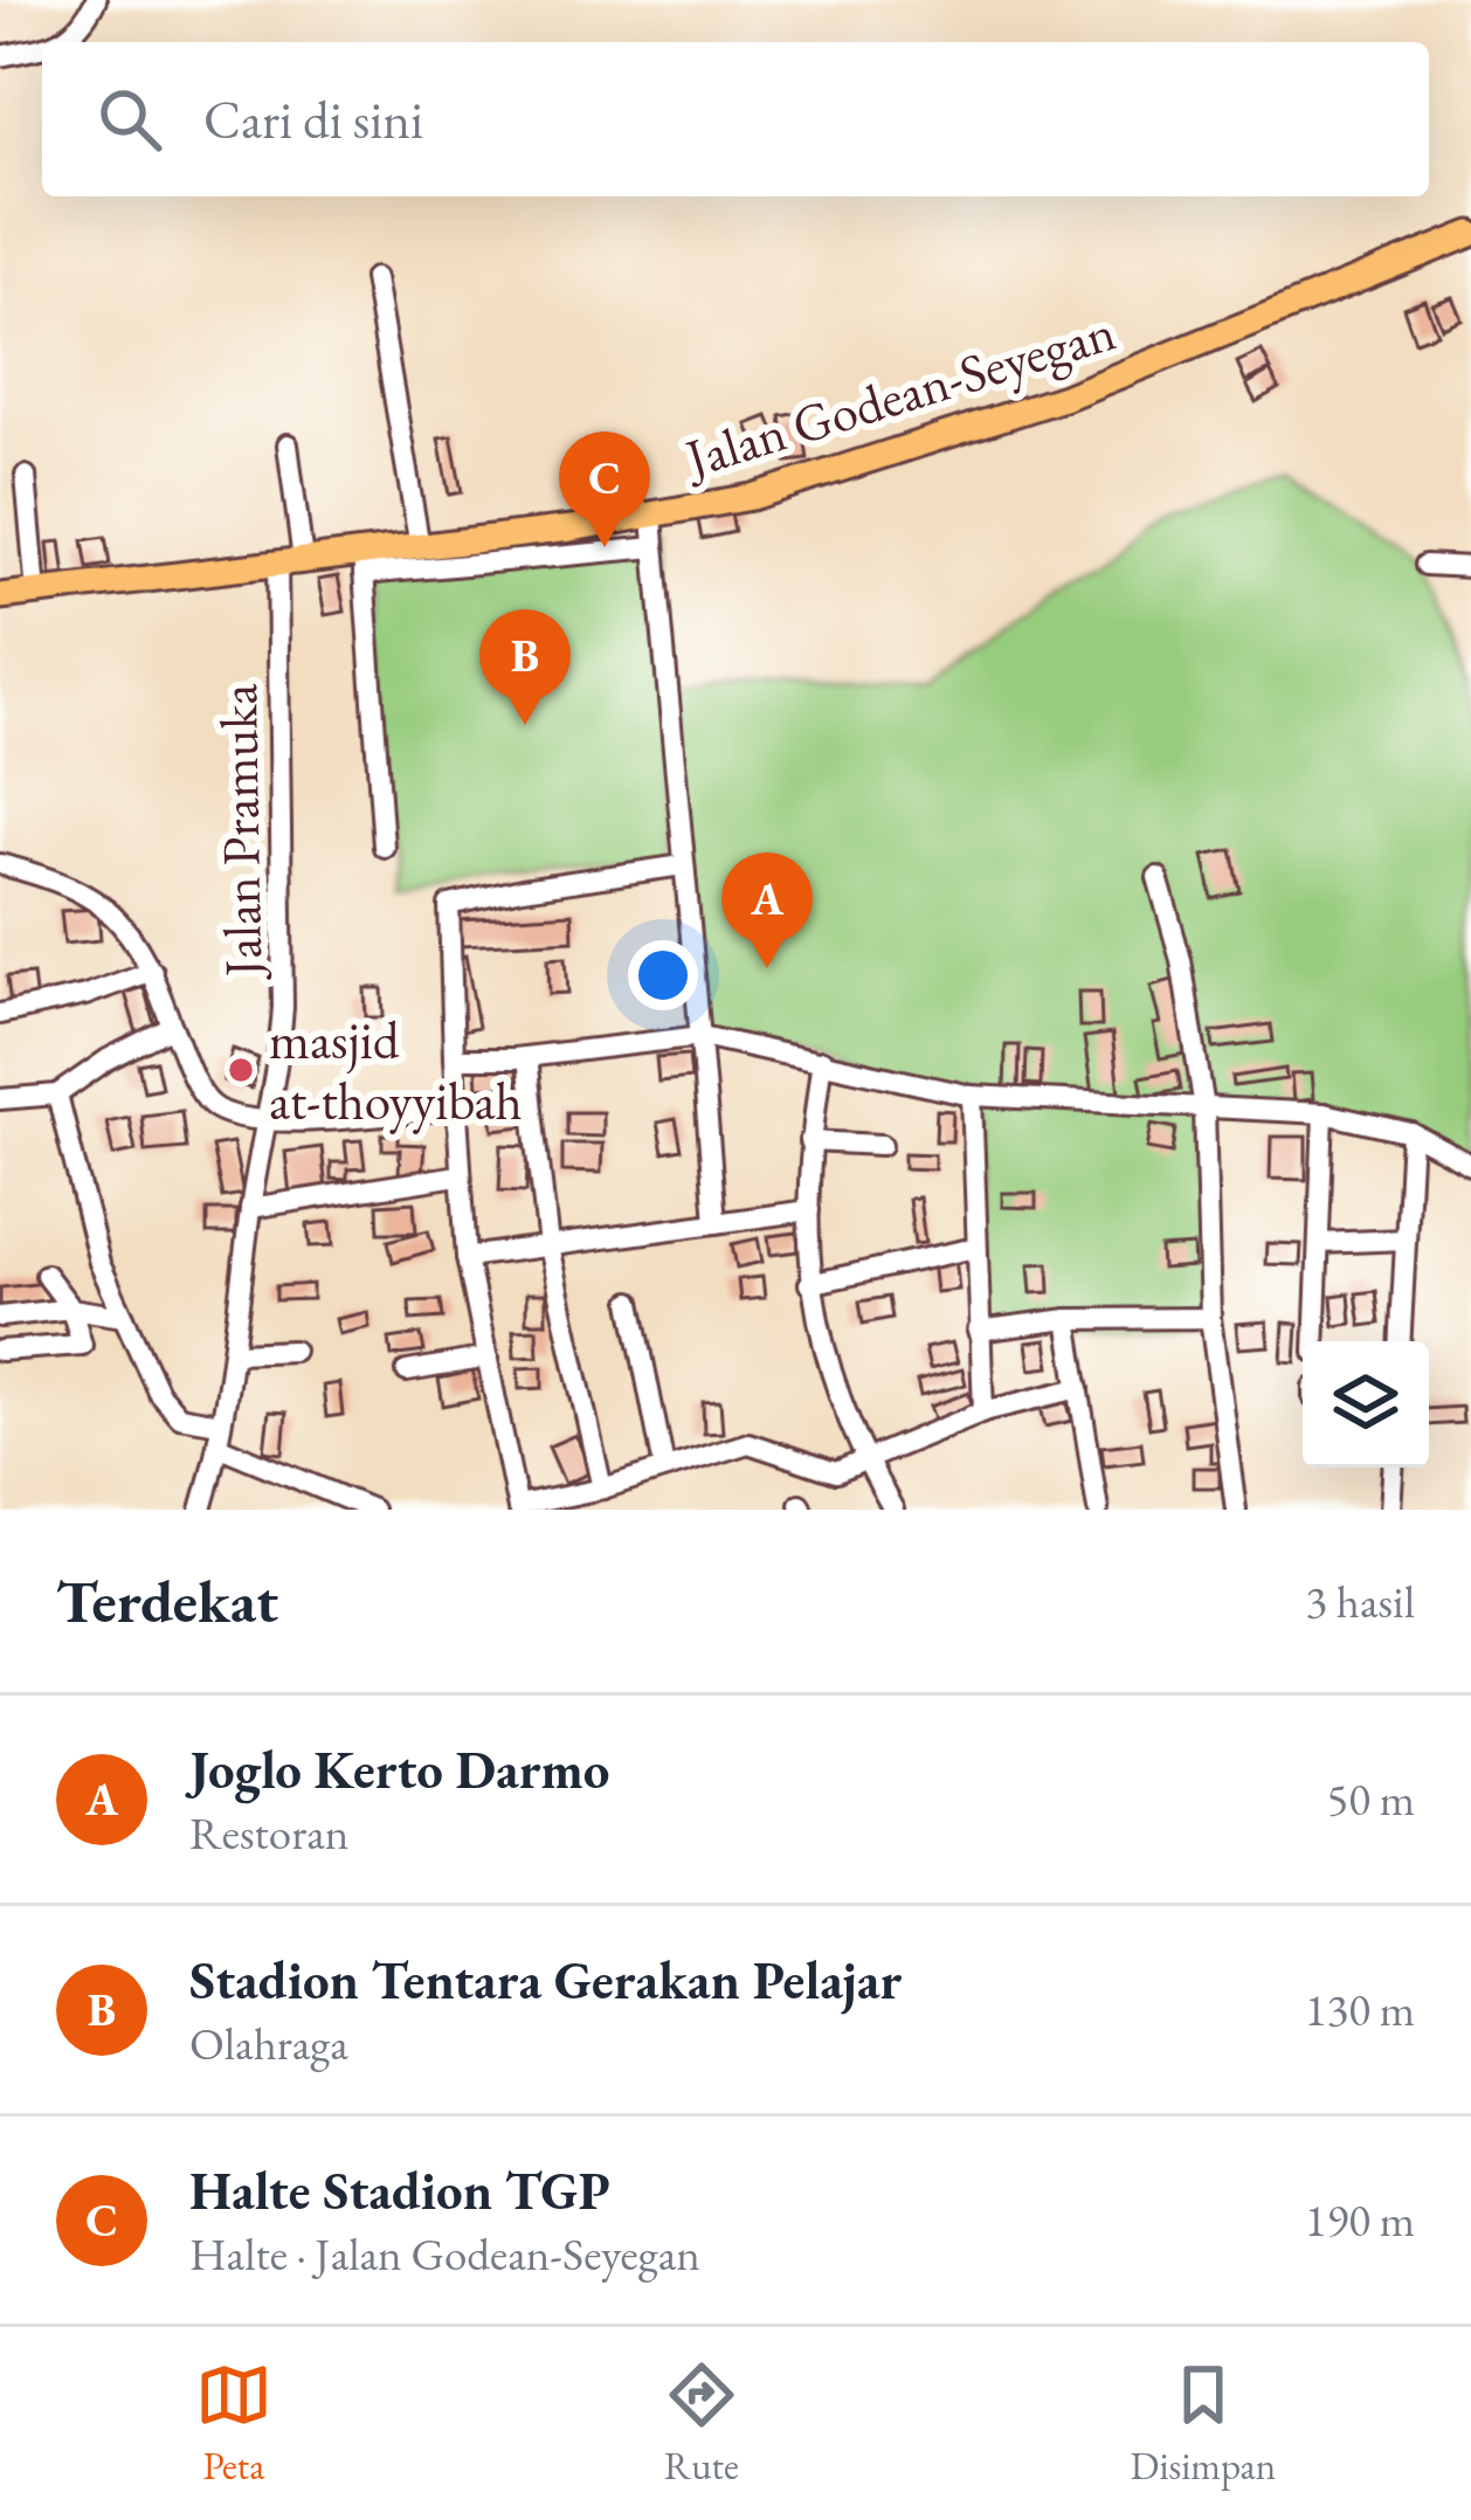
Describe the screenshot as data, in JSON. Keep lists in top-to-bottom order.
{
  "streets": {
    "main road": ["Jalan Godean-Seyegan"],
    "street": ["Jalan Pramuka"]
  },
  "crossings": [
    ["Jalan Godean-Seyegan", "Jalan Pramuka"]
  ],
  "places": ["masjid at-thoyyibah"],
  "page": {
    "search": "Cari di sini",
    "pins": ["C", "B", "A"],
    "heading": ["Terdekat", "3 hasil"],
    "list": [
      {
        "mark": "A",
        "name": "Joglo Kerto Darmo",
        "note": "Restoran",
        "value": "50 m"
      },
      {
        "mark": "B",
        "name": "Stadion Tentara Gerakan Pelajar",
        "note": "Olahraga",
        "value": "130 m"
      },
      {
        "mark": "C",
        "name": "Halte Stadion TGP",
        "note": "Halte · Jalan Godean-Seyegan",
        "value": "190 m"
      }
    ],
    "nav": ["Peta", "Rute", "Disimpan"]
  }
}
